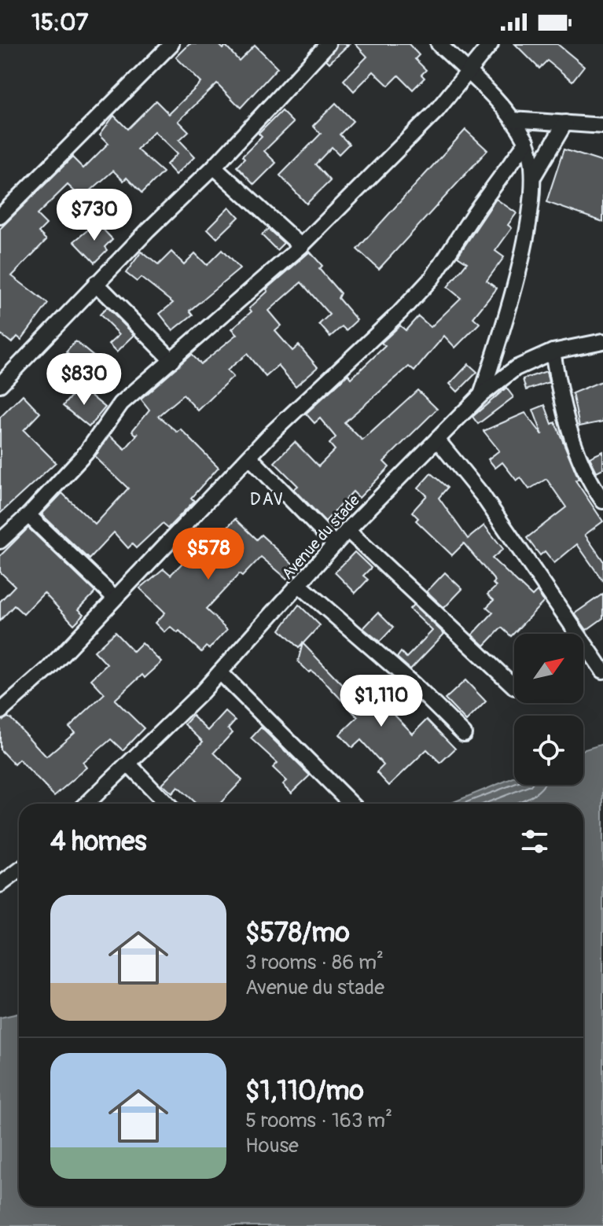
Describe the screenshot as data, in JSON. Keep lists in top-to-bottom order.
{
  "streets": {
    "street": ["Avenue du stade"]
  },
  "districts": ["DAV"],
  "north": "top right",
  "page": {
    "status": "15:07",
    "price": [
      "$730",
      "$830",
      "$578",
      "$1,110"
    ],
    "heading": "4 homes",
    "list": [
      {
        "name": "$578/mo",
        "note": "3 rooms · 86 m² · Avenue du stade"
      },
      {
        "name": "$1,110/mo",
        "note": "5 rooms · 163 m² · House"
      }
    ]
  }
}
